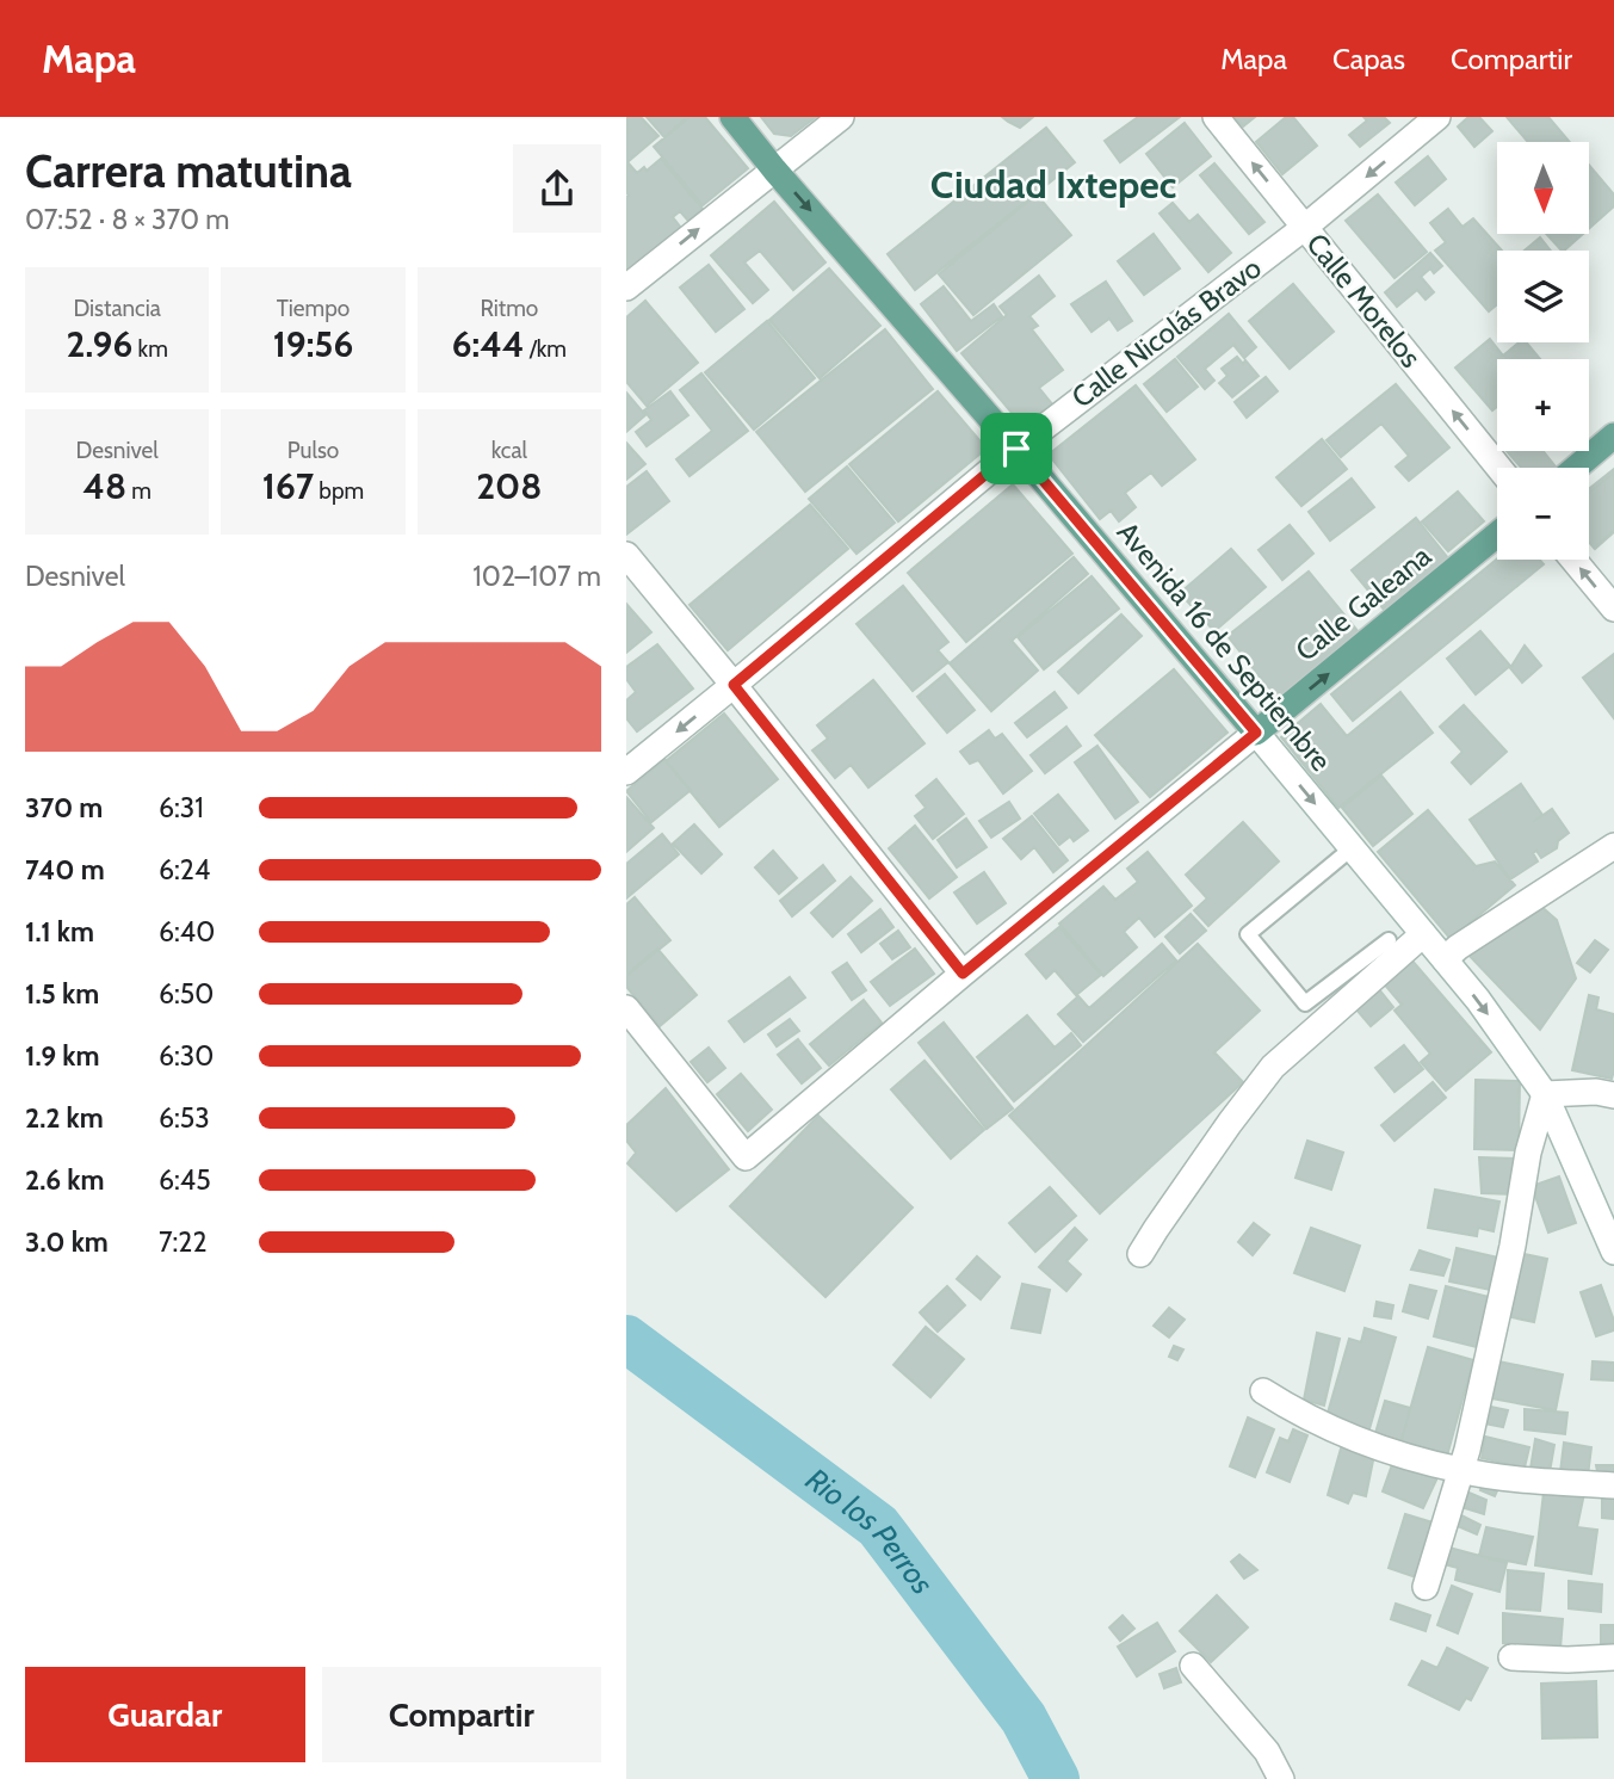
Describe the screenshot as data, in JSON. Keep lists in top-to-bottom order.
{
  "streets": {
    "main road": ["Calle Galeana", "Avenida 16 de Septiembre"],
    "street": ["Calle Morelos", "Calle Nicolás Bravo"]
  },
  "crossings": [
    ["Calle Morelos", "Calle Nicolás Bravo"],
    ["Calle Nicolás Bravo", "Avenida 16 de Septiembre"],
    ["Calle Galeana", "Avenida 16 de Septiembre"]
  ],
  "one_way": ["Calle Morelos", "Calle Galeana", "Avenida 16 de Septiembre"],
  "districts": ["Ciudad Ixtepec"],
  "water": ["Rio los Perros"],
  "north": "bottom",
  "page": {
    "header": "Mapa",
    "nav": ["Mapa", "Capas", "Compartir"],
    "heading": ["Carrera matutina", "07:52 · 8 × 370 m"],
    "map_buttons": ["+", "−"],
    "stats": [
      ["Distancia", "2.96 km"],
      ["Tiempo", "19:56"],
      ["Ritmo", "6:44 /km"],
      ["Desnivel", "48 m"],
      ["Pulso", "167 bpm"],
      ["kcal", "208"]
    ],
    "chart": ["Desnivel", "102–107 m"],
    "list": [
      {
        "name": "370 m",
        "note": "6:31"
      },
      {
        "name": "740 m",
        "note": "6:24"
      },
      {
        "name": "1.1 km",
        "note": "6:40"
      },
      {
        "name": "1.5 km",
        "note": "6:50"
      },
      {
        "name": "1.9 km",
        "note": "6:30"
      },
      {
        "name": "2.2 km",
        "note": "6:53"
      },
      {
        "name": "2.6 km",
        "note": "6:45"
      },
      {
        "name": "3.0 km",
        "note": "7:22"
      }
    ],
    "buttons": ["Guardar", "Compartir"]
  }
}
